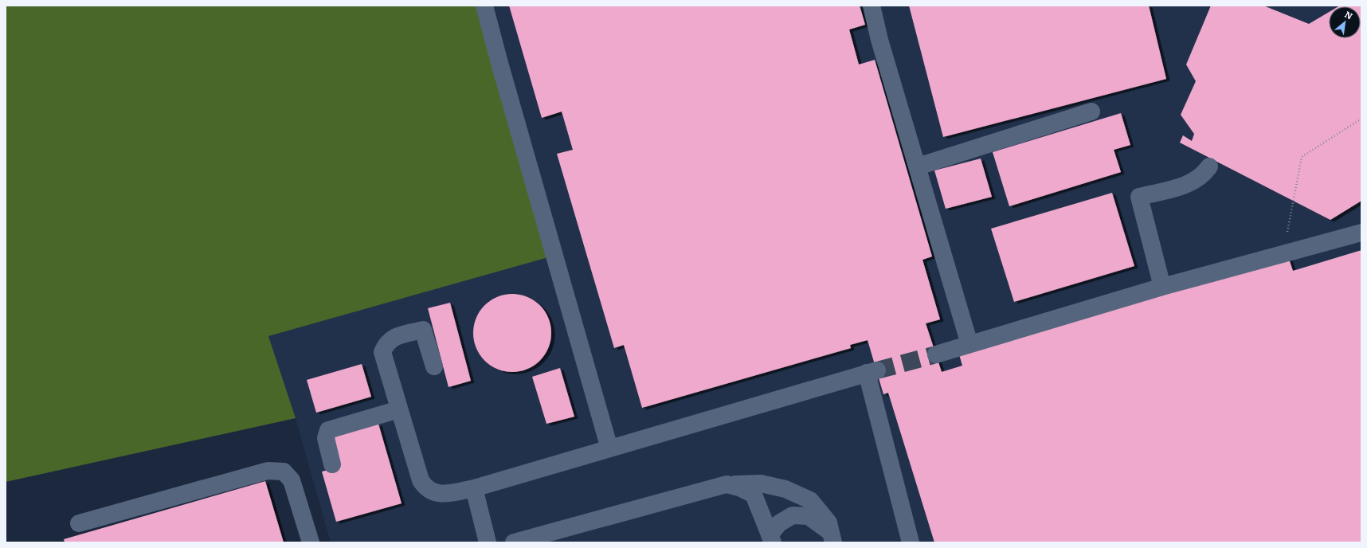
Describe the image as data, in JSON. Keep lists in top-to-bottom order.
{
  "north": "top right"
}
